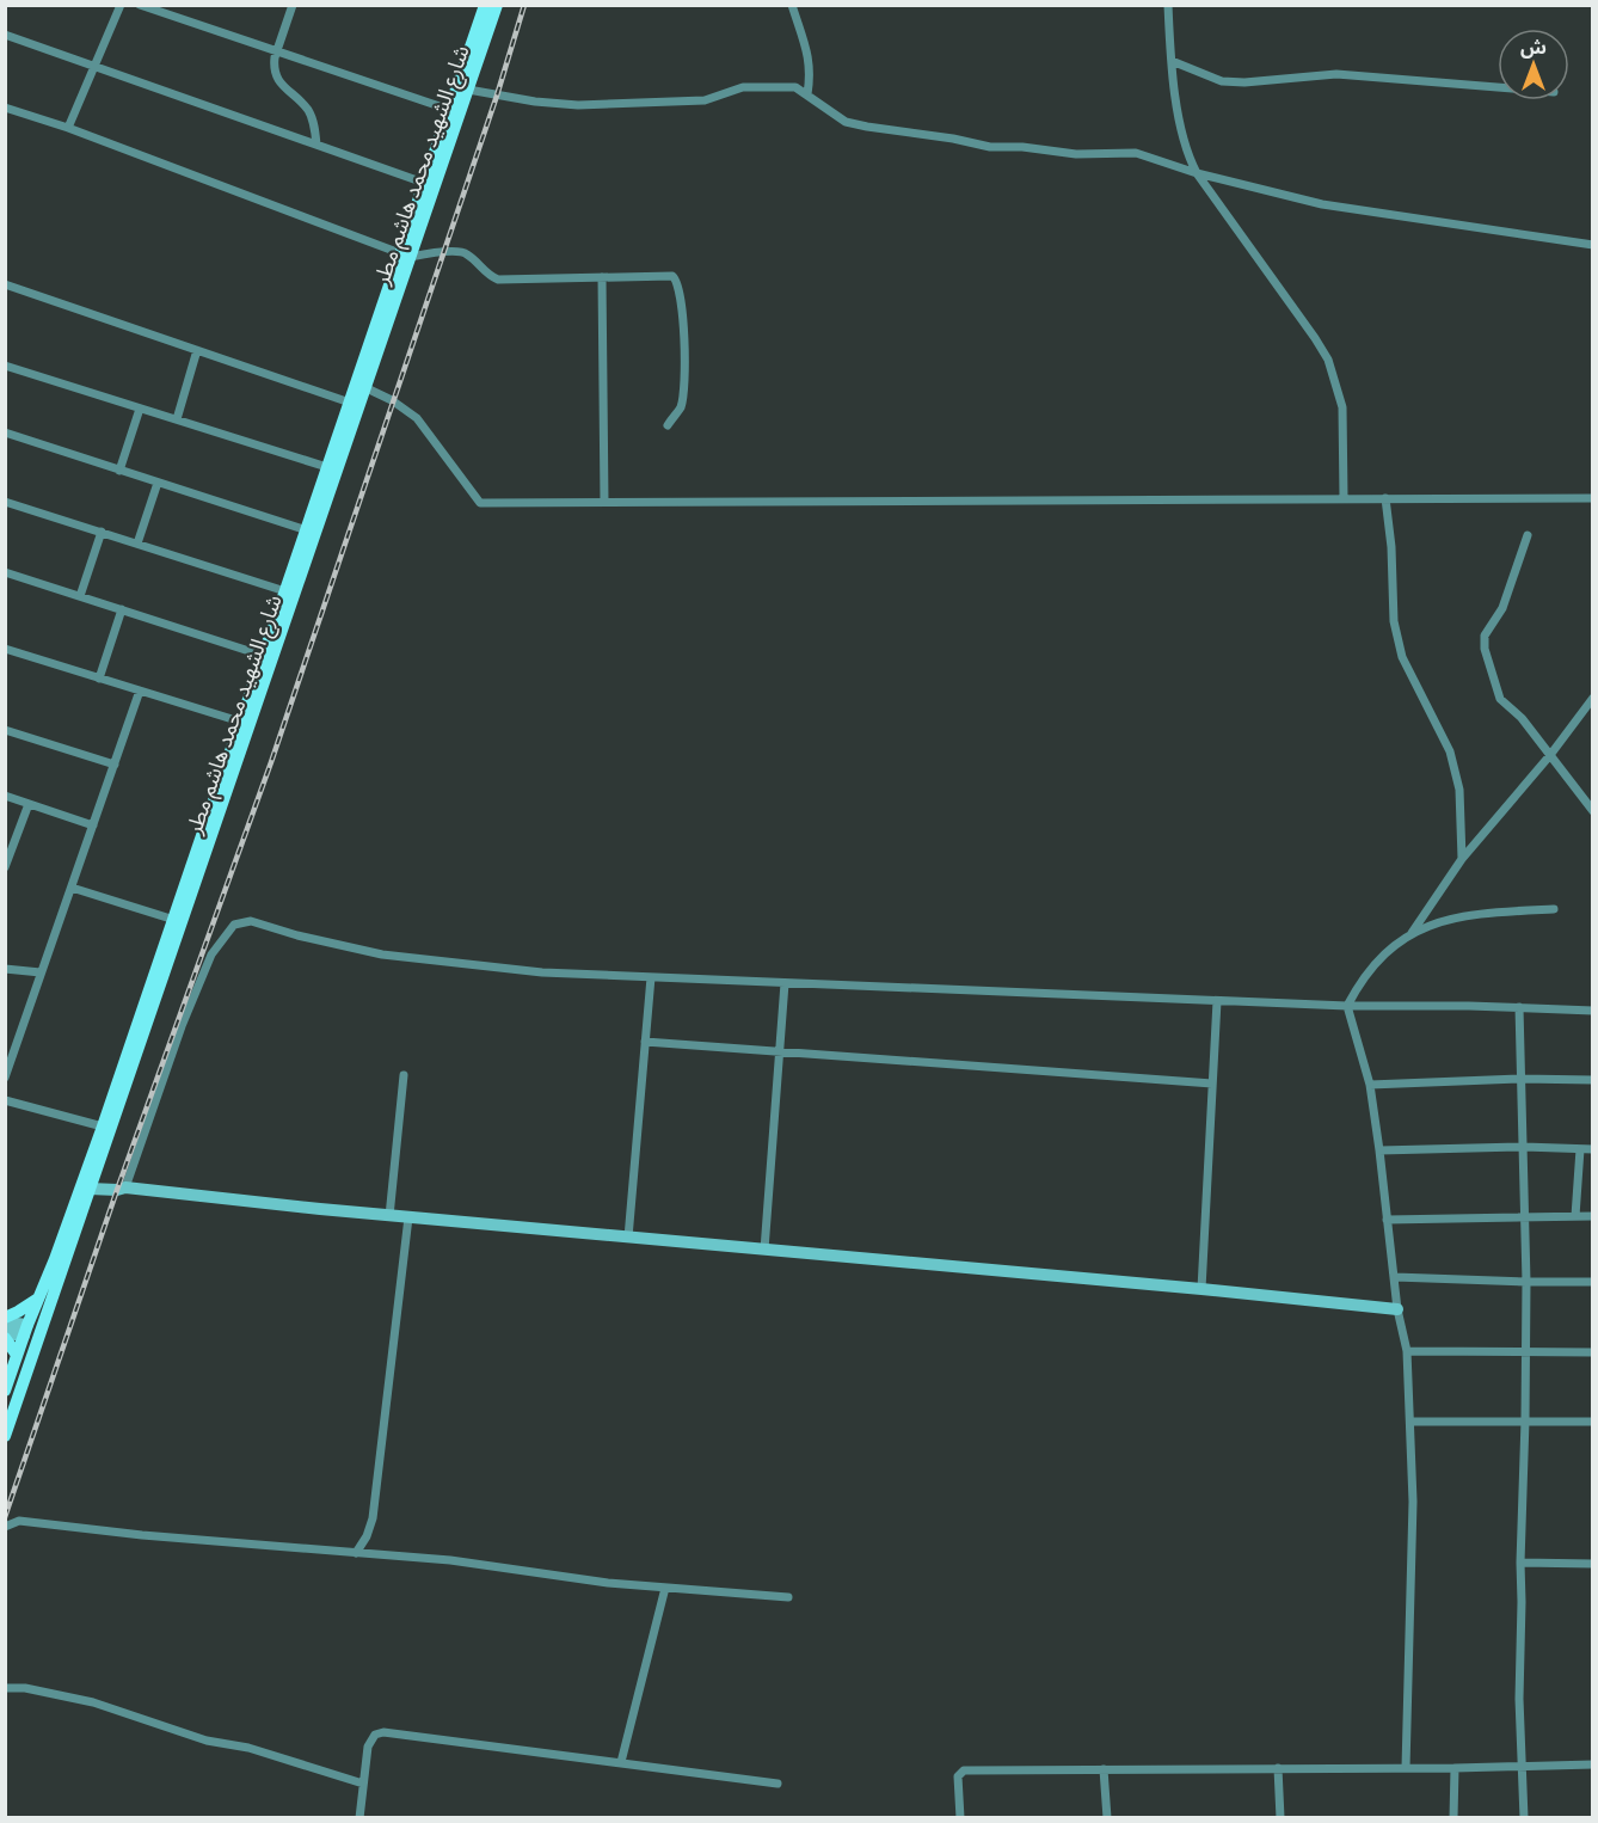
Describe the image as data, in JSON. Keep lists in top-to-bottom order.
{
  "streets": {
    "main road": ["شارع الشهيد محمد هاشم مطر"]
  },
  "north": "top"
}
